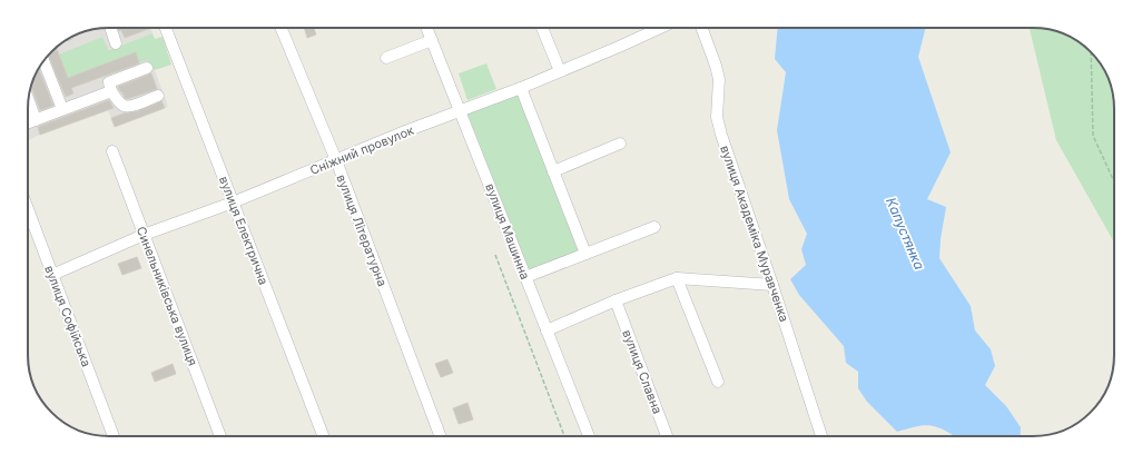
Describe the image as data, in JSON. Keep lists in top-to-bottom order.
{
  "streets": {
    "street": [
      "Сніжний провулок",
      "вулиця Електрична",
      "вулиця Літературна",
      "вулиця Машинна",
      "вулиця Академіка Муравченка",
      "Синельниківська вулиця",
      "вулиця Софійська",
      "вулиця Славна"
    ]
  },
  "crossings": [
    ["Сніжний провулок", "вулиця Електрична"],
    ["Сніжний провулок", "вулиця Літературна"],
    ["Сніжний провулок", "вулиця Машинна"],
    ["Сніжний провулок", "Синельниківська вулиця"],
    ["Сніжний провулок", "вулиця Софійська"]
  ],
  "water": ["Капустянка"]
}
